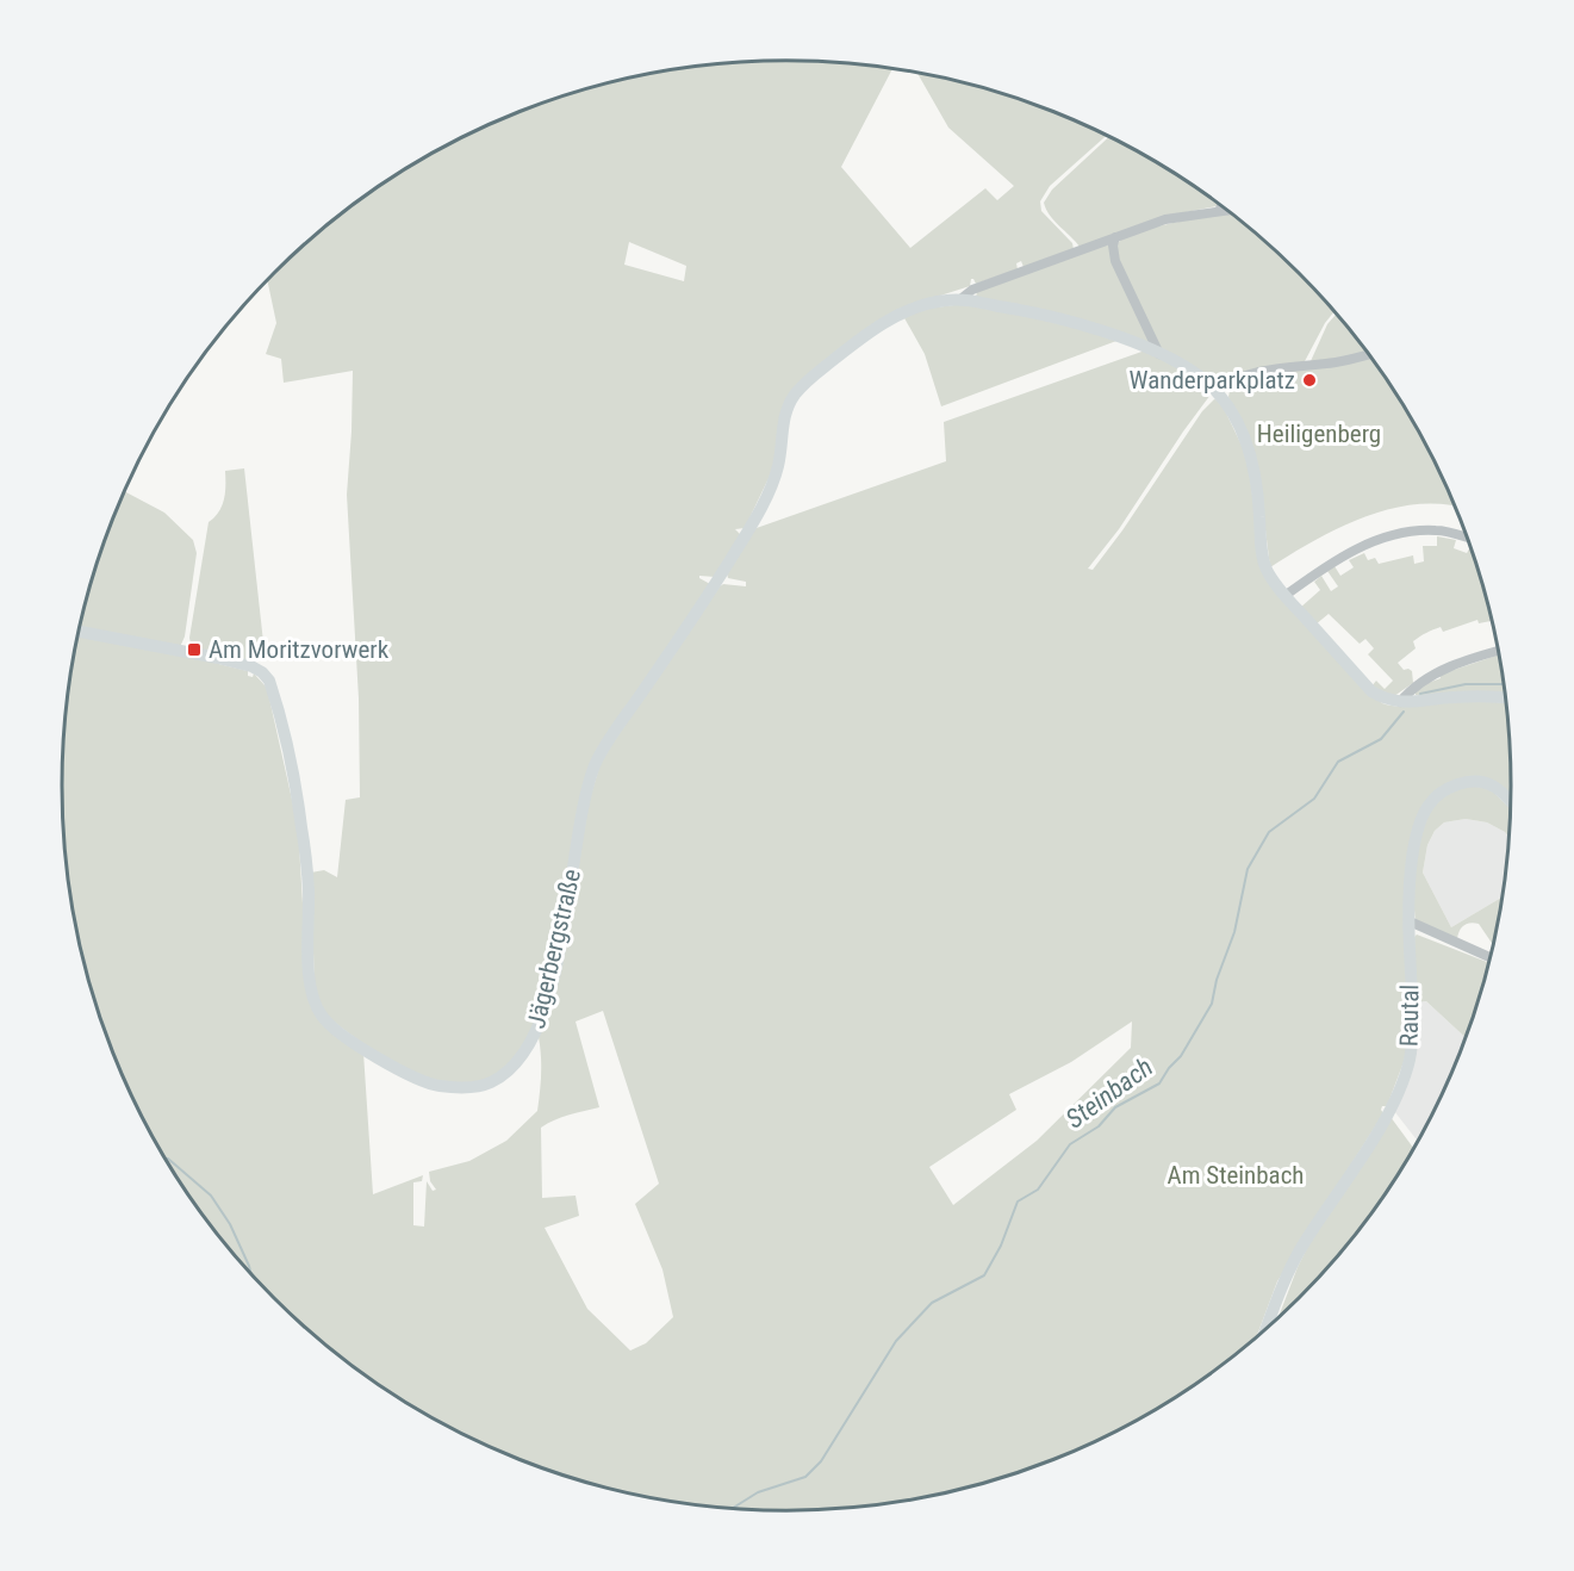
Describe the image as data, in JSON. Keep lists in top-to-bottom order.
{
  "streets": {
    "street": ["Jägerbergstraße", "Rautal"]
  },
  "water": ["Steinbach"],
  "parks": ["Heiligenberg", "Am Steinbach"],
  "places": {
    "other": ["Wanderparkplatz"],
    "transit": ["Am Moritzvorwerk"]
  }
}
